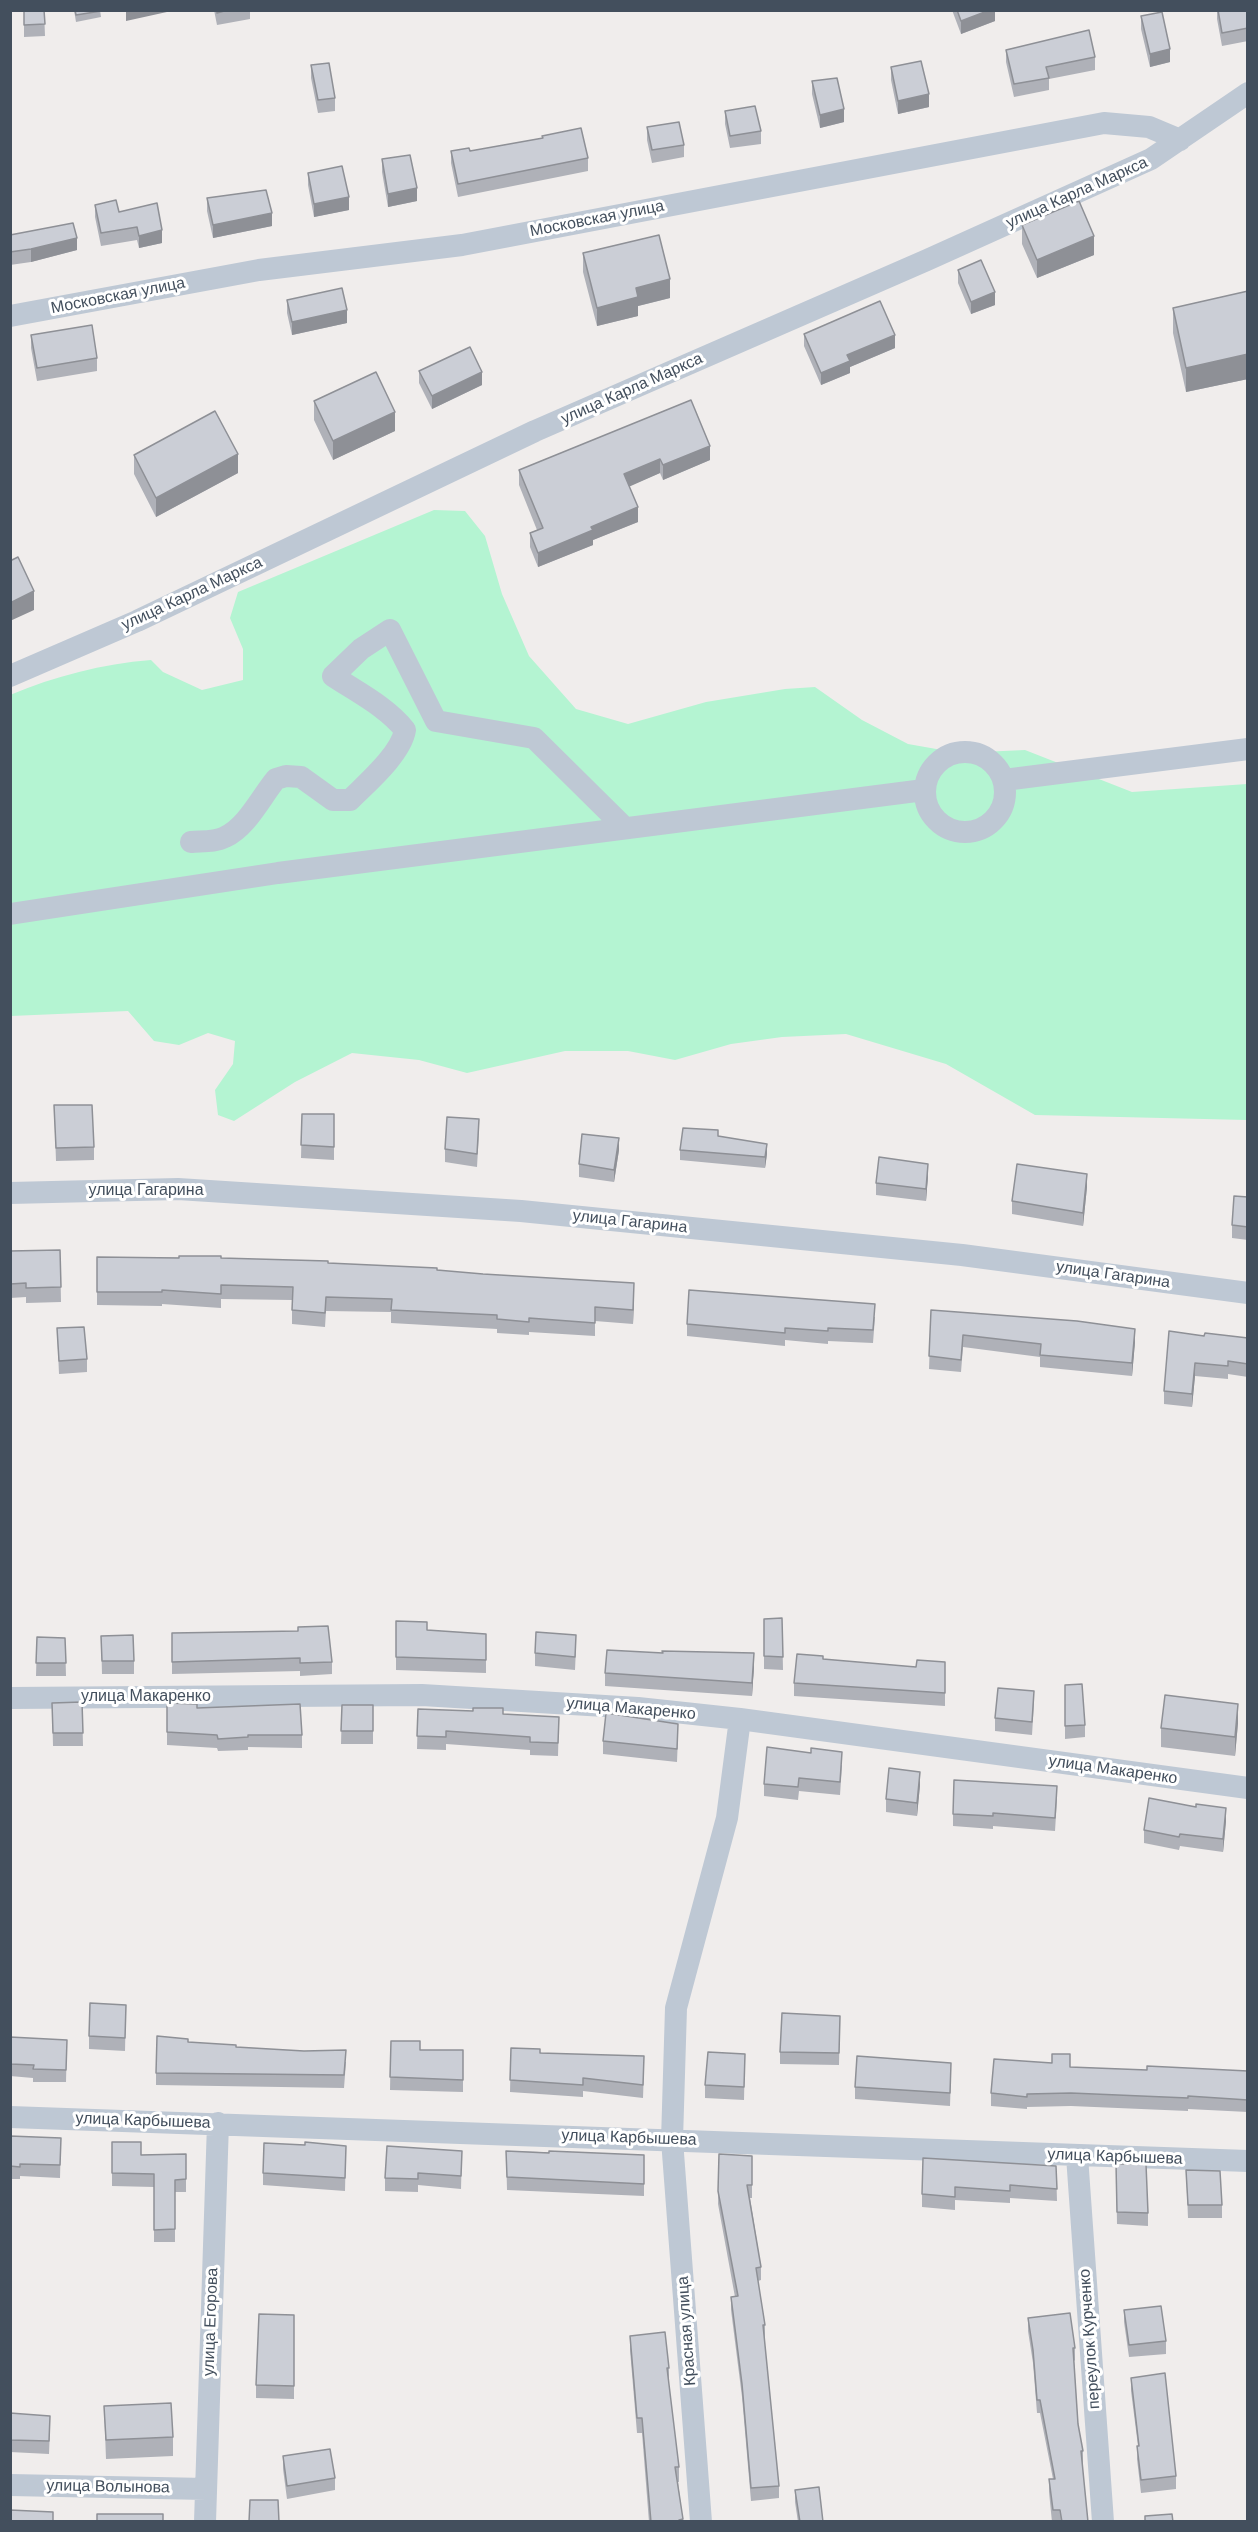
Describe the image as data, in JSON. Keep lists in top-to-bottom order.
{
  "streets": {
    "street": [
      "улица Карла Маркса",
      "Московская улица",
      "улица Гагарина",
      "улица Макаренко",
      "улица Карбышева",
      "улица Егорова",
      "Красная улица",
      "переулок Курченко",
      "улица Волынова"
    ]
  },
  "crossings": [
    ["улица Карла Маркса", "Московская улица"],
    ["улица Макаренко", "Красная улица"],
    ["улица Карбышева", "улица Егорова"],
    ["улица Карбышева", "Красная улица"],
    ["улица Карбышева", "переулок Курченко"],
    ["улица Егорова", "улица Волынова"]
  ]
}
